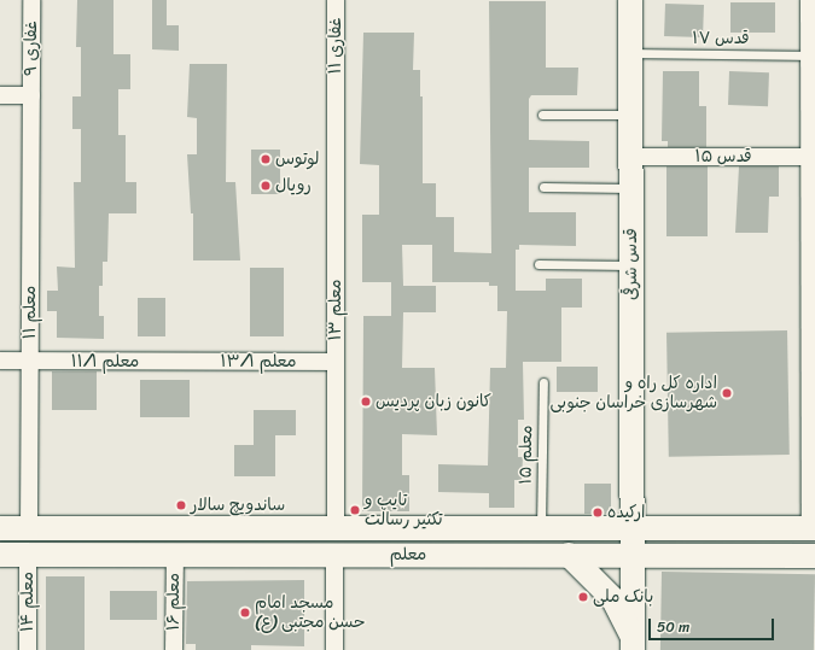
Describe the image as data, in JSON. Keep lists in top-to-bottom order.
{
  "streets": {
    "main road": ["قدس شرقی", "معلم"],
    "street": [
      "غفاری ۱۱",
      "غفاری ۹",
      "قدس ۱۵",
      "معلم ۱۳",
      "معلم ۱۱",
      "معلم ۱۱/۱",
      "معلم ۱۳/۱",
      "معلم ۱۴",
      "معلم ۱۶‌"
    ],
    "lane": ["قدس ۱۷", "معلم ۱۵"]
  },
  "crossings": [
    ["قدس ۱۷", "قدس شرقی"],
    ["غفاری ۱۱", "معلم ۱۳"],
    ["غفاری ۹", "معلم ۱۱"],
    ["قدس ۱۵", "قدس شرقی"],
    ["قدس شرقی", "معلم"],
    ["معلم ۱۳", "معلم ۱۳/۱"],
    ["معلم ۱۳", "معلم"],
    ["معلم ۱۱", "معلم ۱۱/۱"],
    ["معلم ۱۱", "معلم"],
    ["معلم ۱۱/۱", "معلم ۱۳/۱"],
    ["معلم ۱۵", "معلم"],
    ["معلم", "معلم ۱۴"],
    ["معلم", "معلم ۱۶‌"]
  ],
  "places": [
    "لوتوس",
    "رویال",
    "اداره کل راه و شهرسازی خراسان جنوبی",
    "کانون زبان پردیس",
    "ساندویچ سالار",
    "تایپ و تکثیر رسالت",
    "ارکیده",
    "بانک ملی",
    "مسجد امام حسن مجتبی (ع)"
  ],
  "scale_bar": "50 m"
}
